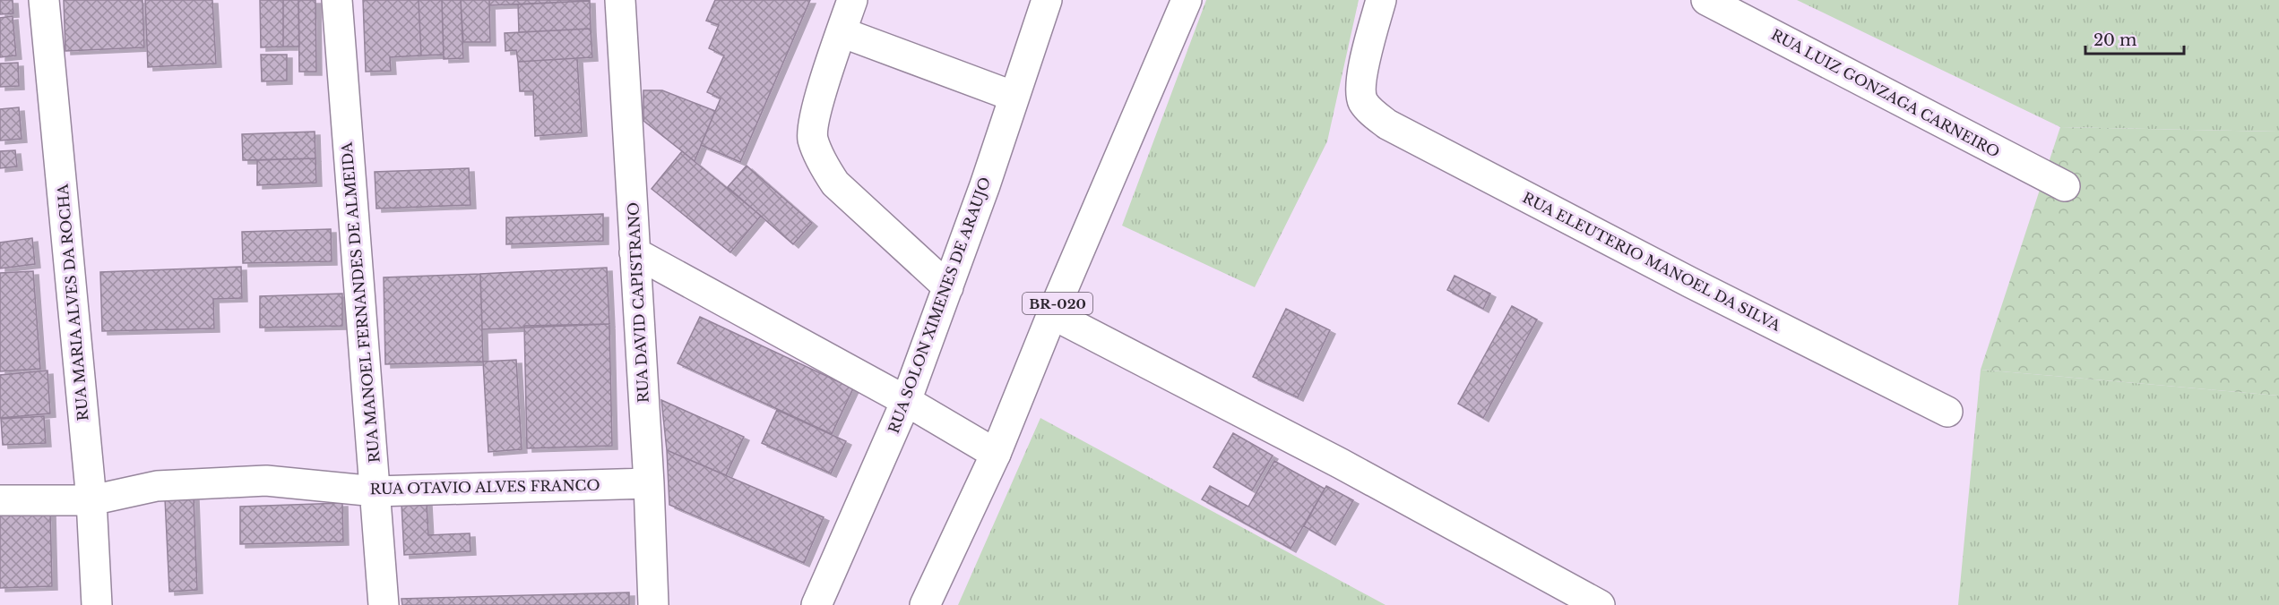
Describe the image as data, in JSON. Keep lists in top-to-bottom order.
{
  "streets": {
    "main road": [
      "RUA LUIZ GONZAGA CARNEIRO",
      "RUA ELEUTERIO MANOEL DA SILVA",
      "RUA MARIA ALVES DA ROCHA",
      "RUA MANOEL FERNANDES DE ALMEIDA",
      "RUA DAVID CAPISTRANO",
      "BR-020",
      "RUA SOLON XIMENES DE ARAUJO",
      "RUA OTAVIO ALVES FRANCO"
    ]
  },
  "crossings": [
    ["RUA MARIA ALVES DA ROCHA", "RUA OTAVIO ALVES FRANCO"],
    ["RUA MANOEL FERNANDES DE ALMEIDA", "RUA OTAVIO ALVES FRANCO"],
    ["RUA DAVID CAPISTRANO", "RUA OTAVIO ALVES FRANCO"]
  ],
  "scale_bar": "20 m"
}
